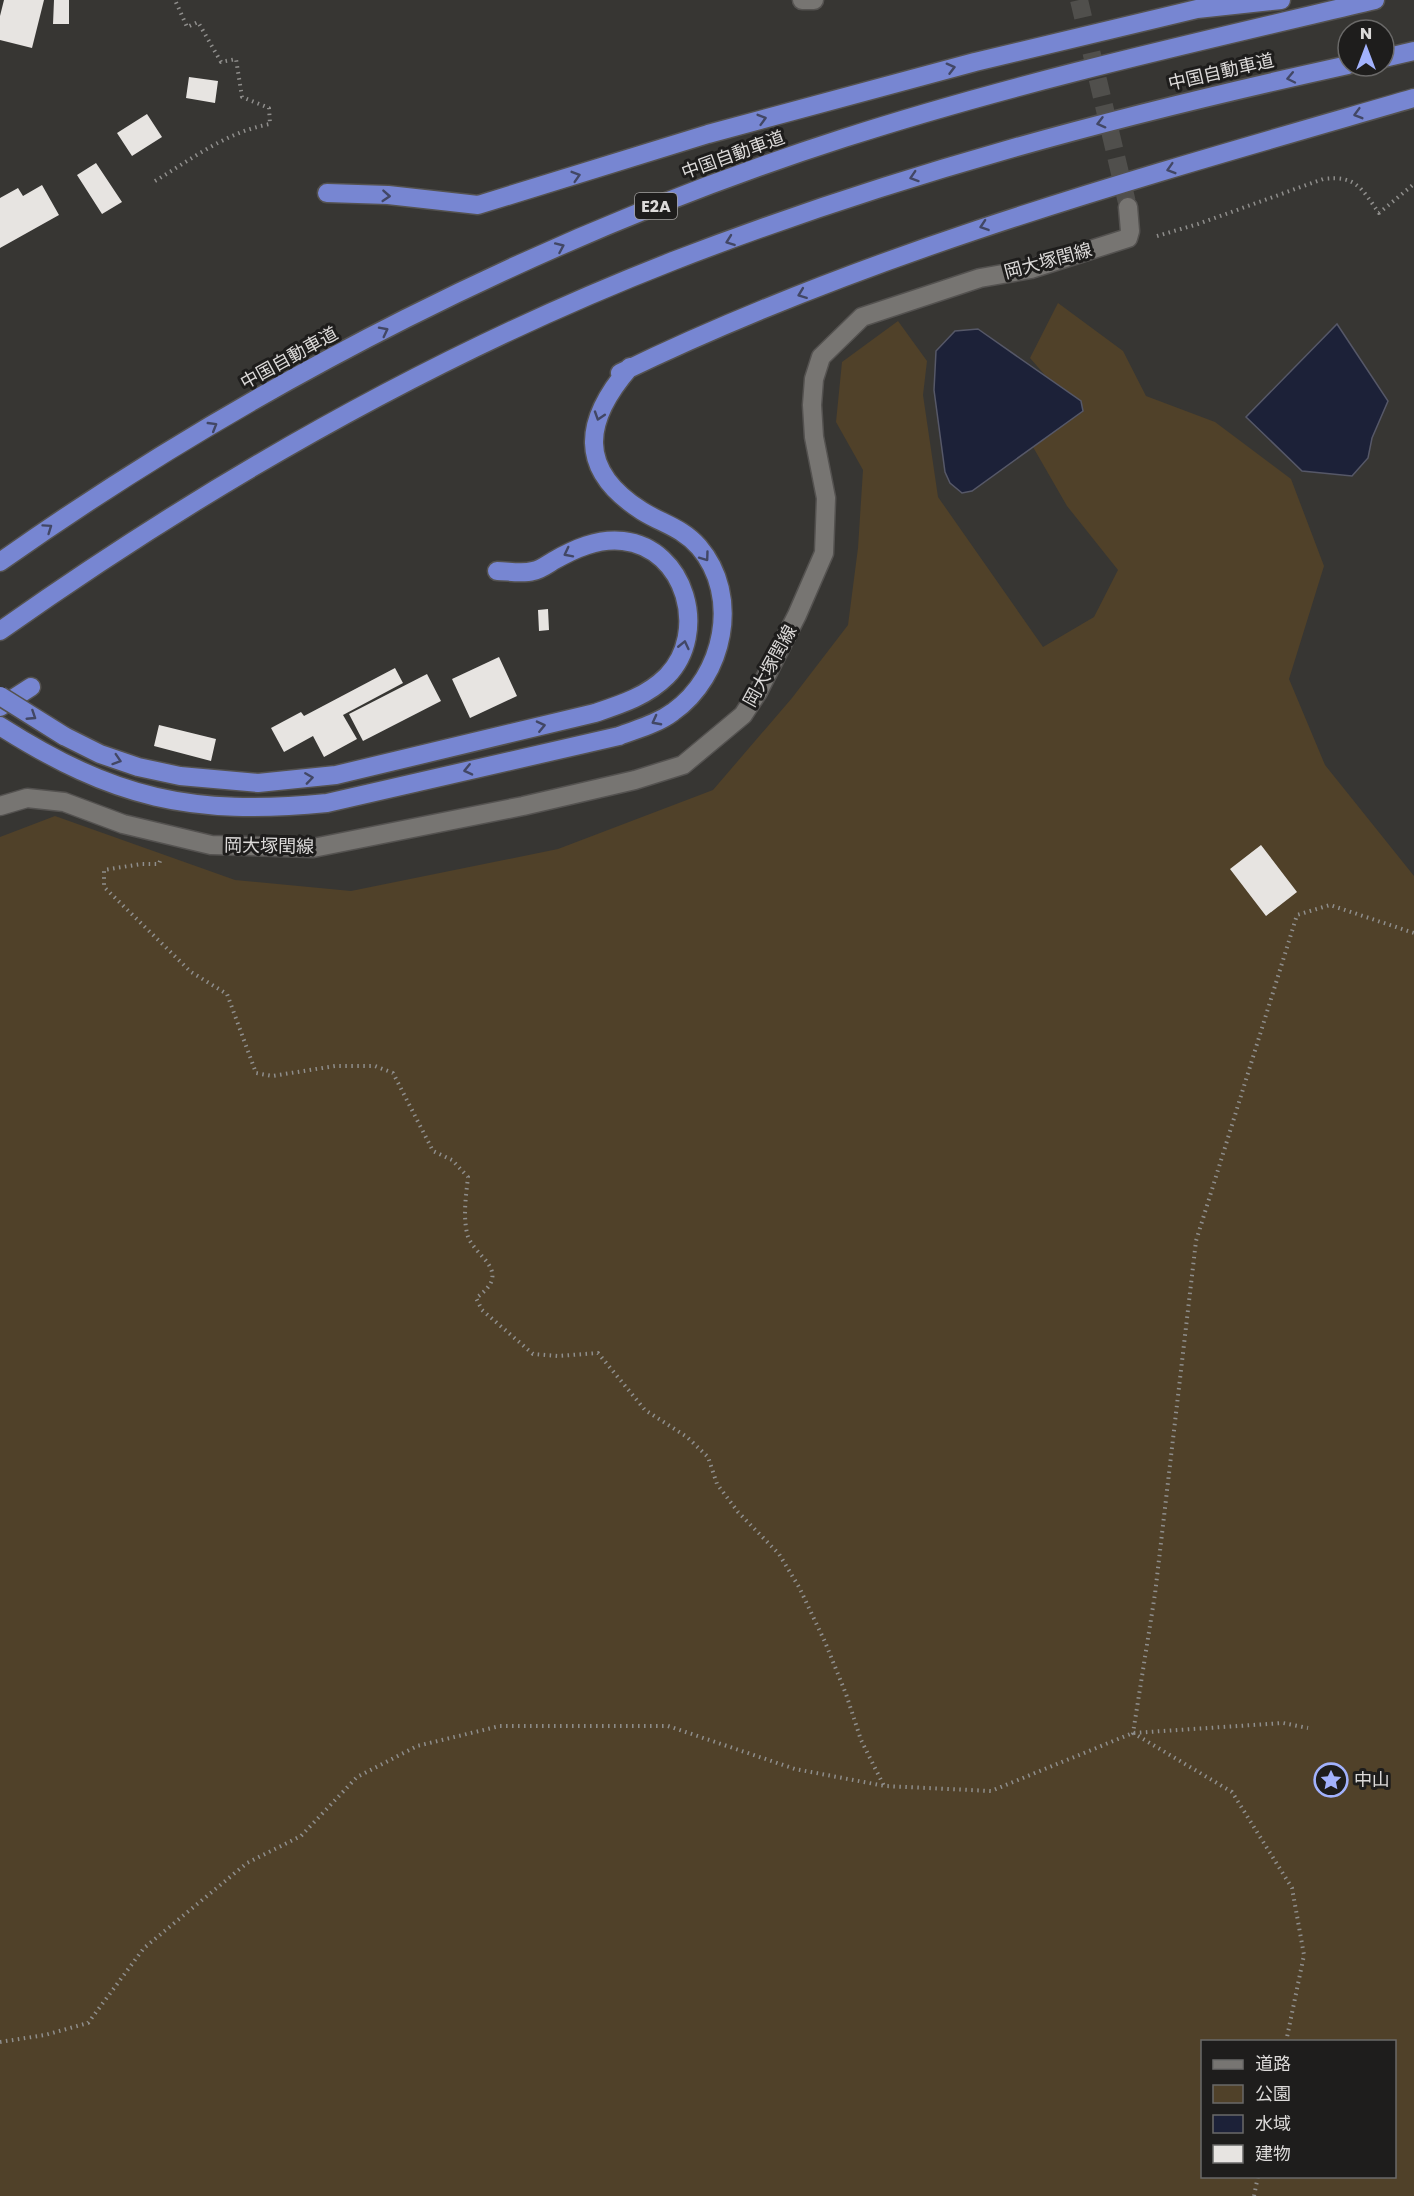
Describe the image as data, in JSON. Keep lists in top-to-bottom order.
{
  "streets": {
    "highway": ["中国自動車道", "E2A"],
    "street": ["岡大塚閏線"]
  },
  "places": {
    "place": ["中山"]
  },
  "legend": [
    "道路",
    "公園",
    "水域",
    "建物"
  ],
  "north": "top"
}
